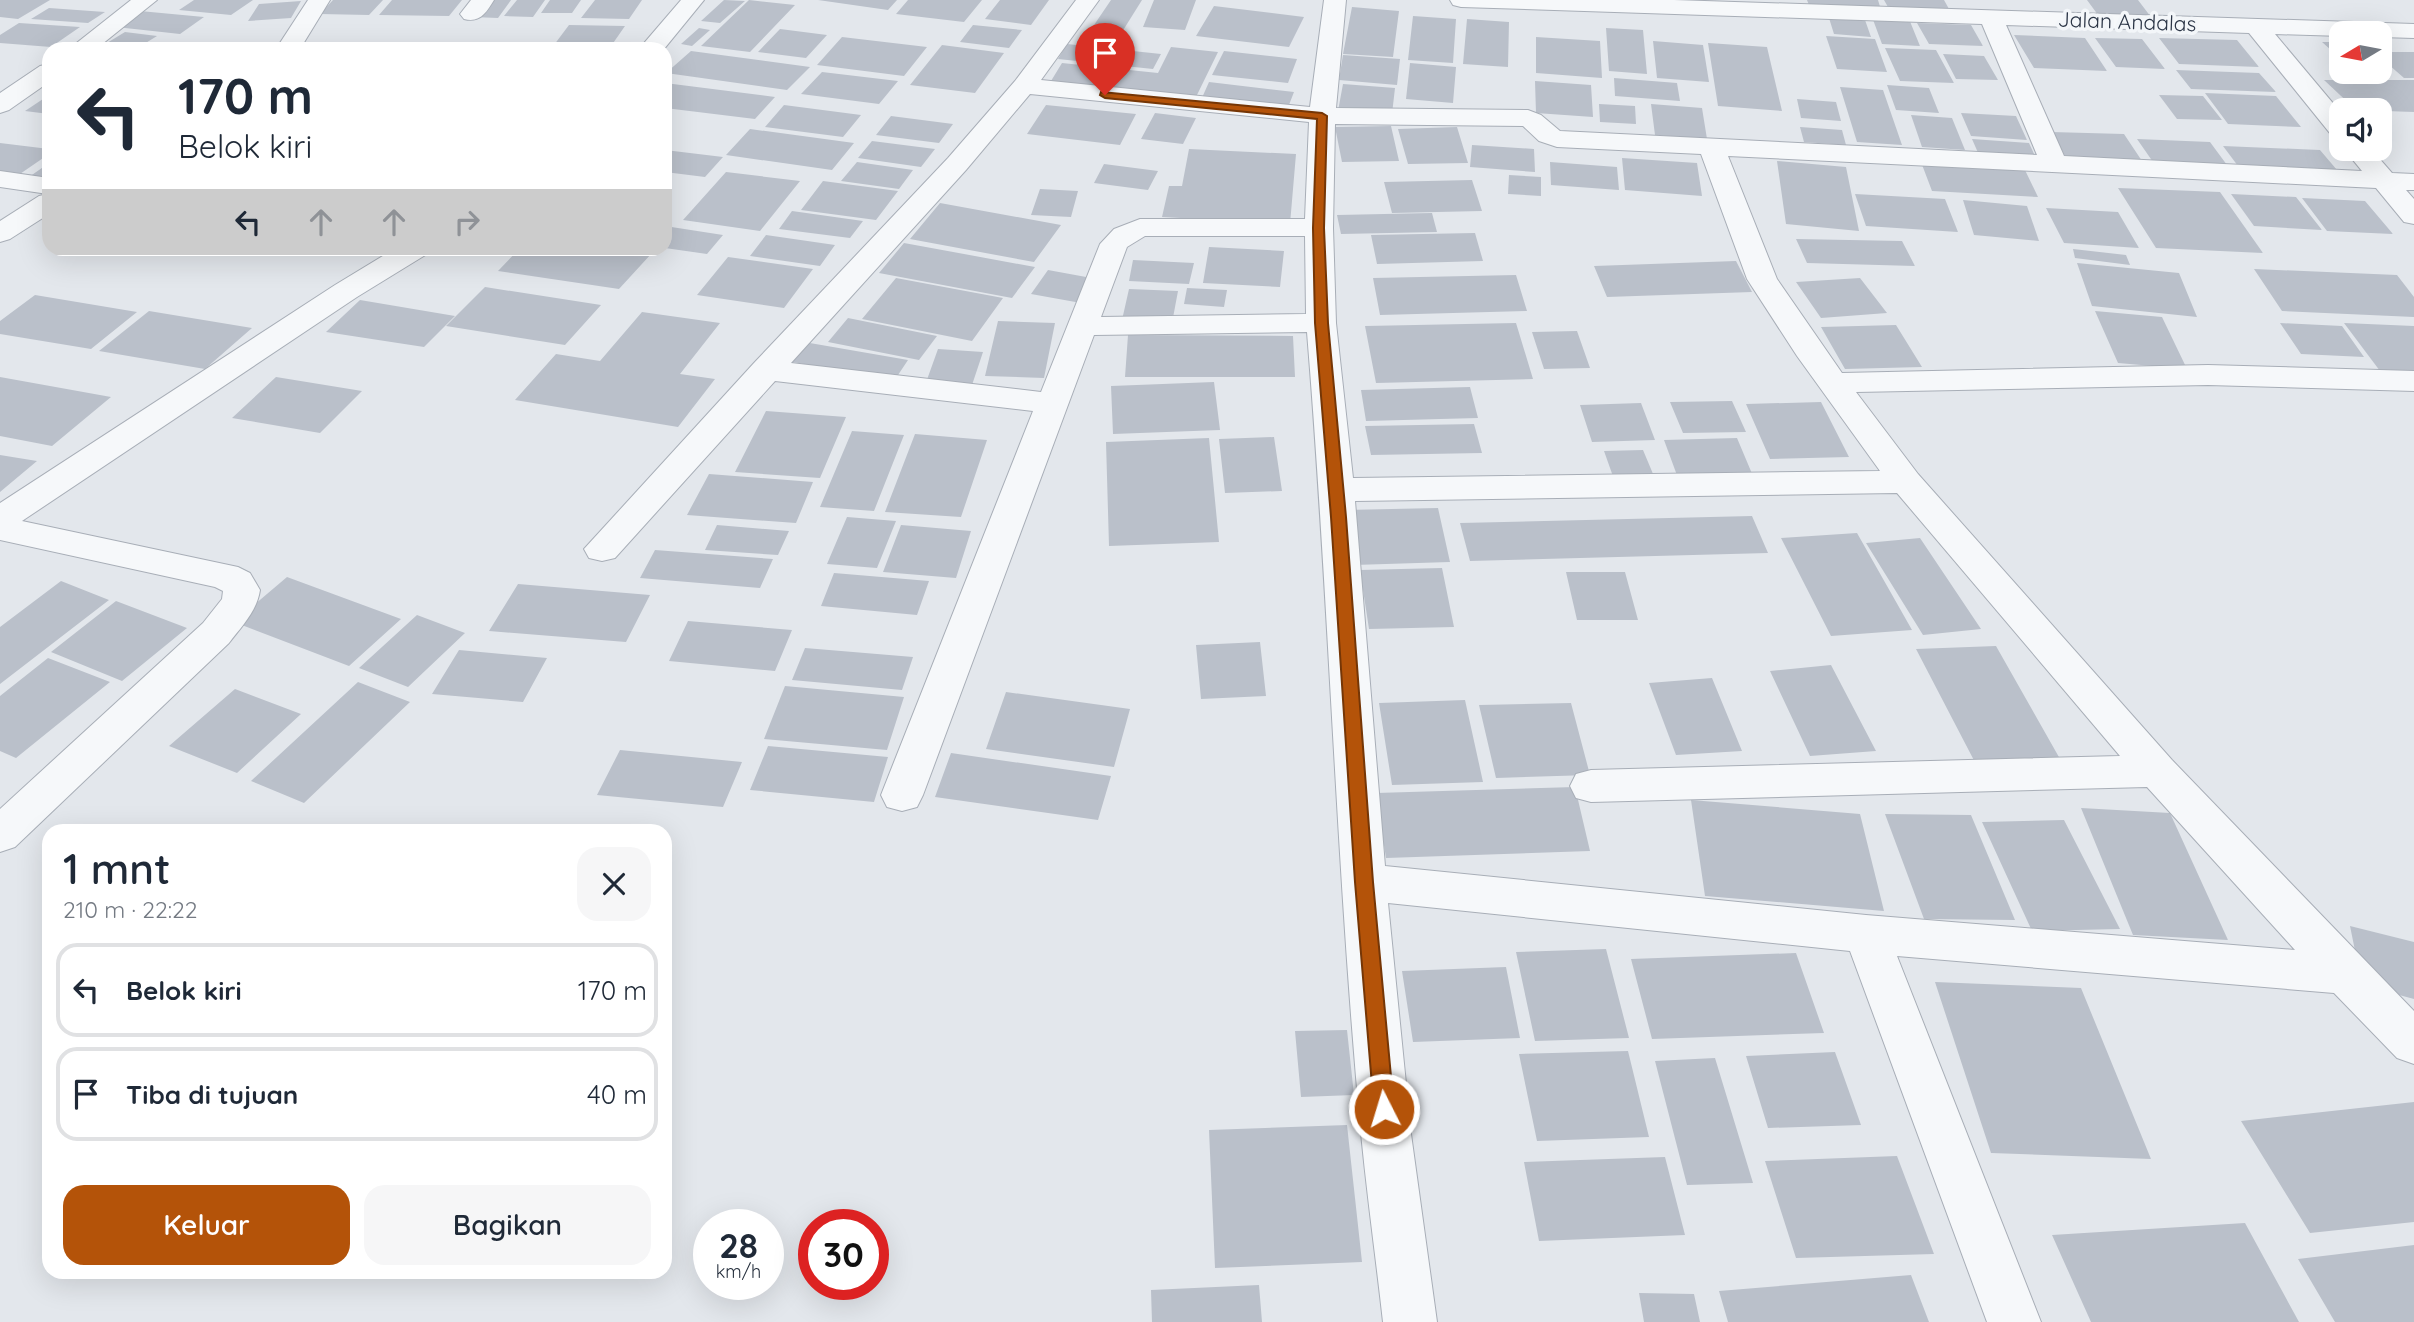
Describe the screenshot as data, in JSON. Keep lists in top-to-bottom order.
{
  "streets": {
    "street": ["Jalan Andalas"]
  },
  "north": "left",
  "page": {
    "turn": ["170 m", "Belok kiri"],
    "heading": ["1 mnt", "210 m · 22:22"],
    "list": [
      {
        "name": "Belok kiri",
        "value": "170 m"
      },
      {
        "name": "Tiba di tujuan",
        "value": "40 m"
      }
    ],
    "buttons": ["Keluar", "Bagikan"],
    "speed": "28 km/h",
    "limit": "30"
  }
}
